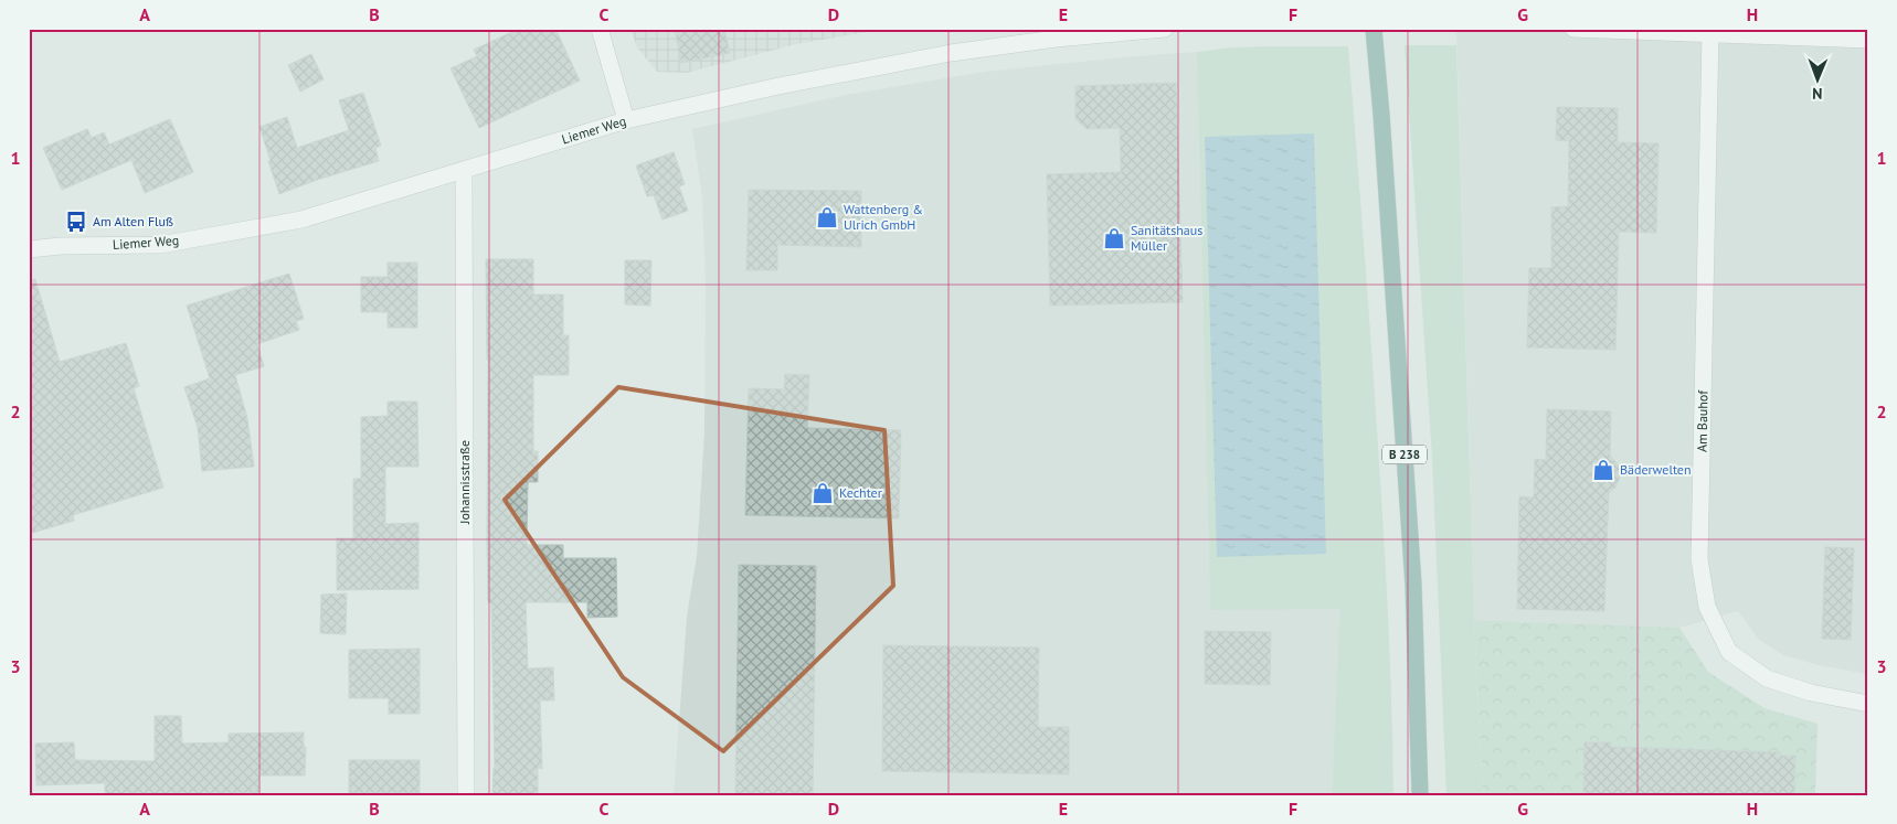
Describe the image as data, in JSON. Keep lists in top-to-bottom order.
{
  "streets": {
    "main road": ["B 238"],
    "street": ["Liemer Weg", "Am Bauhof", "Johannisstraße"]
  },
  "crossings": [
    ["Liemer Weg", "Johannisstraße"]
  ],
  "places": {
    "shop": [
      "Wattenberg & Ulrich GmbH",
      "Sanitätshaus Müller",
      "Bäderwelten",
      "Kechter"
    ],
    "bus stop": ["Am Alten Fluß"]
  },
  "north": "bottom",
  "grid": {
    "columns": [
      "A",
      "B",
      "C",
      "D",
      "E",
      "F",
      "G",
      "H"
    ],
    "rows": ["1", "2", "3"]
  }
}
